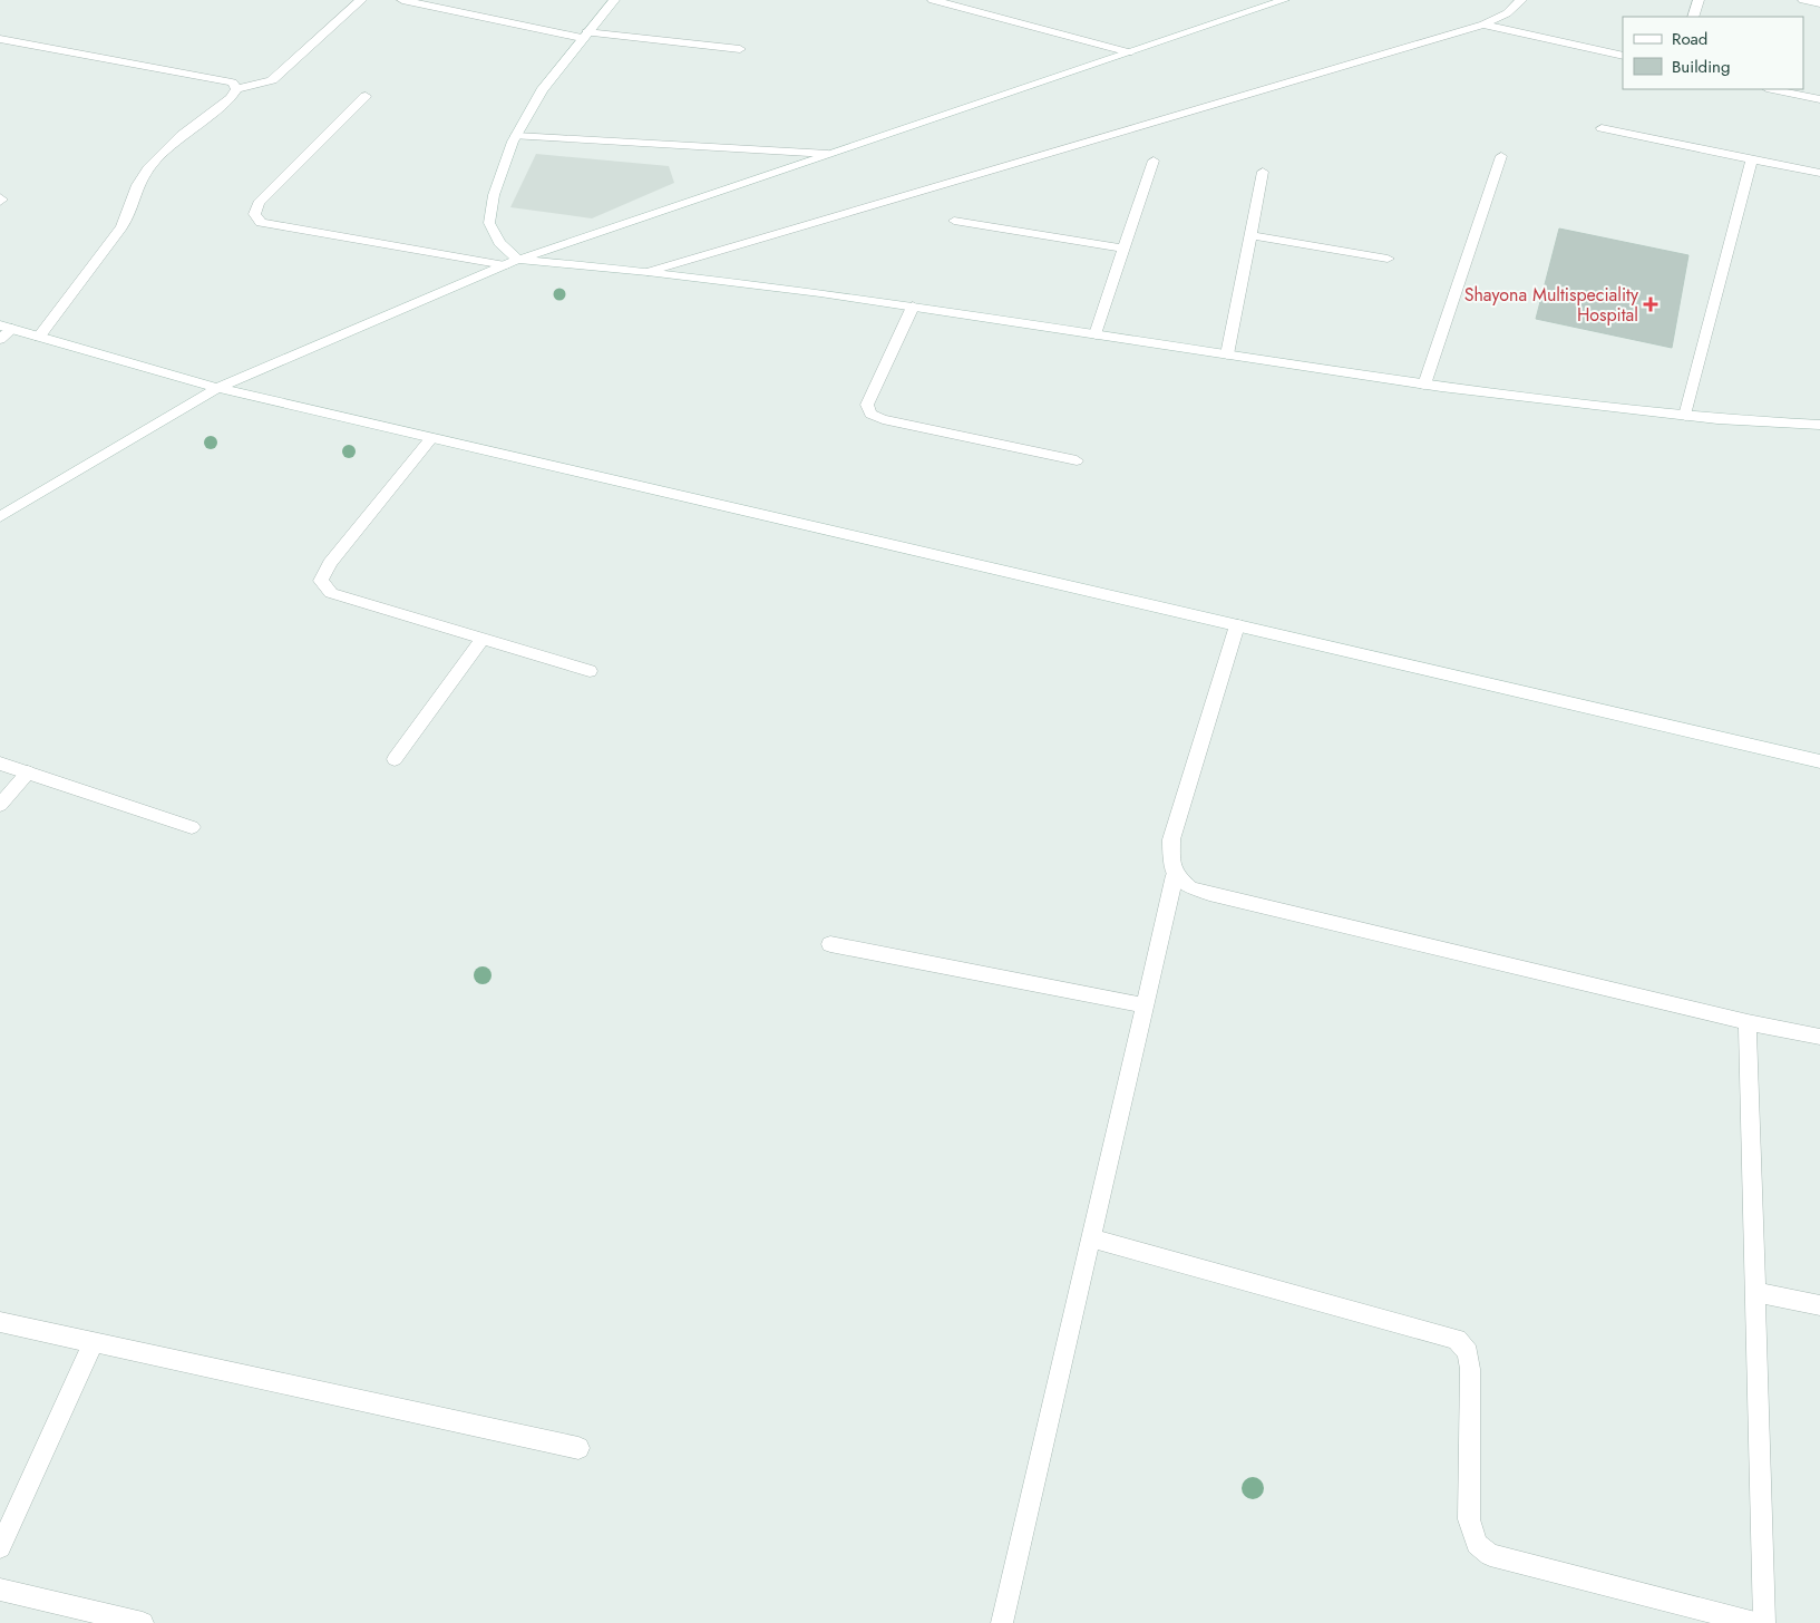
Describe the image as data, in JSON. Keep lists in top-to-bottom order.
{
  "places": {
    "health": ["Shayona Multispeciality Hospital"]
  },
  "legend": ["Road", "Building"]
}
